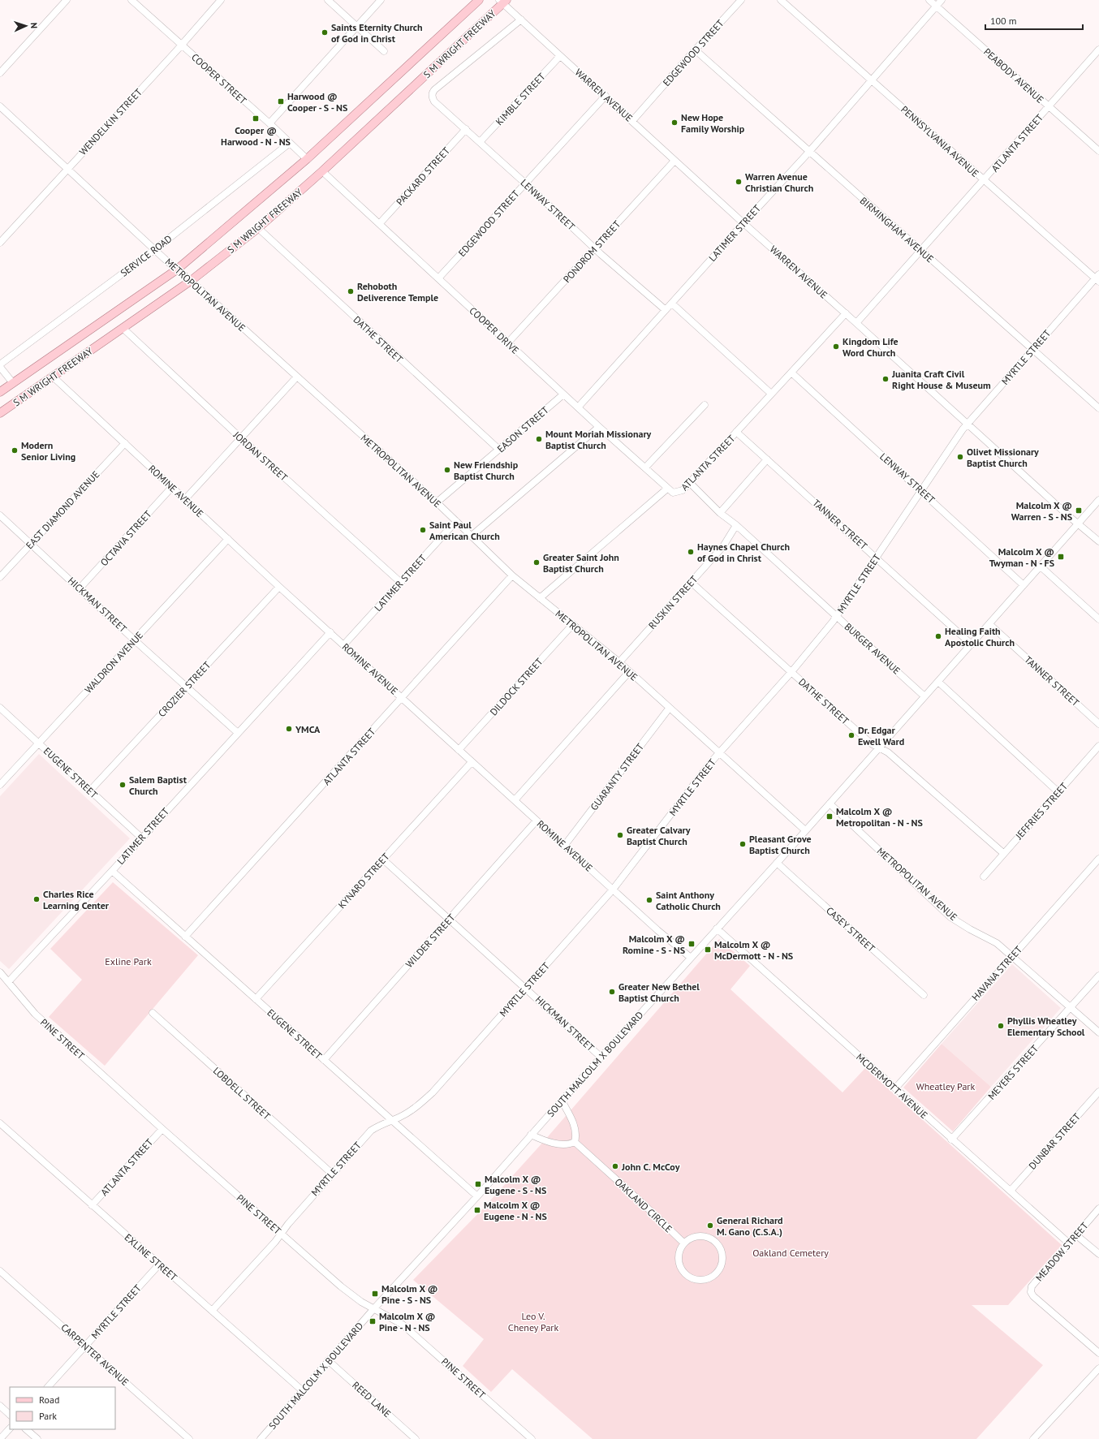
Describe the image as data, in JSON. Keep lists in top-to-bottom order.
{
  "streets": {
    "main road": ["S M WRIGHT FREEWAY"],
    "street": [
      "EDGEWOOD STREET",
      "PEABODY AVENUE",
      "COOPER STREET",
      "WARREN AVENUE",
      "KIMBLE STREET",
      "WENDELKIN STREET",
      "PENNSYLVANIA AVENUE",
      "ATLANTA STREET",
      "PACKARD STREET",
      "LENWAY STREET",
      "BIRMINGHAM AVENUE",
      "LATIMER STREET",
      "PONDROM STREET",
      "SERVICE ROAD",
      "METROPOLITAN AVENUE",
      "COOPER DRIVE",
      "DATHE STREET",
      "MYRTLE STREET",
      "EASON STREET",
      "JORDAN STREET",
      "ROMINE AVENUE",
      "EAST DIAMOND AVENUE",
      "TANNER STREET",
      "OCTAVIA STREET",
      "RUSKIN STREET",
      "HICKMAN STREET",
      "BURGER AVENUE",
      "WALDRON AVENUE",
      "DILDOCK STREET",
      "CROZIER STREET",
      "EUGENE STREET",
      "GUARANTY STREET",
      "JEFFRIES STREET",
      "KYNARD STREET",
      "CASEY STREET",
      "WILDER STREET",
      "HAVANA STREET",
      "PINE STREET",
      "SOUTH MALCOLM X BOULEVARD",
      "MEYERS STREET",
      "MCDERMOTT AVENUE",
      "LOBDELL STREET",
      "DUNBAR STREET",
      "OAKLAND CIRCLE",
      "MEADOW STREET",
      "EXLINE STREET",
      "CARPENTER AVENUE",
      "REED LANE"
    ]
  },
  "crossings": [
    ["S M WRIGHT FREEWAY", "COOPER STREET"],
    ["S M WRIGHT FREEWAY", "WARREN AVENUE"],
    ["S M WRIGHT FREEWAY", "METROPOLITAN AVENUE"],
    ["S M WRIGHT FREEWAY", "COOPER DRIVE"],
    ["S M WRIGHT FREEWAY", "DATHE STREET"],
    ["S M WRIGHT FREEWAY", "JORDAN STREET"],
    ["S M WRIGHT FREEWAY", "ROMINE AVENUE"],
    ["EDGEWOOD STREET", "WARREN AVENUE"],
    ["EDGEWOOD STREET", "LENWAY STREET"],
    ["EDGEWOOD STREET", "BIRMINGHAM AVENUE"],
    ["EDGEWOOD STREET", "COOPER DRIVE"],
    ["PEABODY AVENUE", "ATLANTA STREET"],
    ["PEABODY AVENUE", "LATIMER STREET"],
    ["COOPER STREET", "WENDELKIN STREET"],
    ["COOPER STREET", "SERVICE ROAD"],
    ["WARREN AVENUE", "KIMBLE STREET"],
    ["WARREN AVENUE", "ATLANTA STREET"],
    ["WARREN AVENUE", "LENWAY STREET"],
    ["WARREN AVENUE", "LATIMER STREET"],
    ["WARREN AVENUE", "PONDROM STREET"],
    ["WARREN AVENUE", "MYRTLE STREET"],
    ["WARREN AVENUE", "SOUTH MALCOLM X BOULEVARD"],
    ["KIMBLE STREET", "LENWAY STREET"],
    ["WENDELKIN STREET", "METROPOLITAN AVENUE"],
    ["PENNSYLVANIA AVENUE", "ATLANTA STREET"],
    ["PENNSYLVANIA AVENUE", "LATIMER STREET"],
    ["PENNSYLVANIA AVENUE", "MYRTLE STREET"],
    ["ATLANTA STREET", "LENWAY STREET"],
    ["ATLANTA STREET", "BIRMINGHAM AVENUE"],
    ["ATLANTA STREET", "METROPOLITAN AVENUE"],
    ["ATLANTA STREET", "COOPER DRIVE"],
    ["ATLANTA STREET", "ROMINE AVENUE"],
    ["ATLANTA STREET", "TANNER STREET"],
    ["ATLANTA STREET", "BURGER AVENUE"],
    ["ATLANTA STREET", "EUGENE STREET"],
    ["ATLANTA STREET", "PINE STREET"],
    ["ATLANTA STREET", "EXLINE STREET"],
    ["PACKARD STREET", "LENWAY STREET"],
    ["PACKARD STREET", "COOPER DRIVE"],
    ["LENWAY STREET", "LATIMER STREET"],
    ["LENWAY STREET", "PONDROM STREET"],
    ["LENWAY STREET", "MYRTLE STREET"],
    ["LENWAY STREET", "SOUTH MALCOLM X BOULEVARD"],
    ["BIRMINGHAM AVENUE", "LATIMER STREET"],
    ["BIRMINGHAM AVENUE", "MYRTLE STREET"],
    ["LATIMER STREET", "METROPOLITAN AVENUE"],
    ["LATIMER STREET", "COOPER DRIVE"],
    ["LATIMER STREET", "JORDAN STREET"],
    ["LATIMER STREET", "ROMINE AVENUE"],
    ["LATIMER STREET", "HICKMAN STREET"],
    ["LATIMER STREET", "EUGENE STREET"],
    ["LATIMER STREET", "PINE STREET"],
    ["PONDROM STREET", "COOPER DRIVE"],
    ["SERVICE ROAD", "METROPOLITAN AVENUE"],
    ["METROPOLITAN AVENUE", "MYRTLE STREET"],
    ["METROPOLITAN AVENUE", "EASON STREET"],
    ["METROPOLITAN AVENUE", "RUSKIN STREET"],
    ["METROPOLITAN AVENUE", "DILDOCK STREET"],
    ["METROPOLITAN AVENUE", "GUARANTY STREET"],
    ["METROPOLITAN AVENUE", "HAVANA STREET"],
    ["METROPOLITAN AVENUE", "SOUTH MALCOLM X BOULEVARD"],
    ["METROPOLITAN AVENUE", "MEYERS STREET"],
    ["COOPER DRIVE", "EASON STREET"],
    ["DATHE STREET", "MYRTLE STREET"],
    ["DATHE STREET", "EASON STREET"],
    ["DATHE STREET", "RUSKIN STREET"],
    ["DATHE STREET", "JEFFRIES STREET"],
    ["DATHE STREET", "SOUTH MALCOLM X BOULEVARD"],
    ["MYRTLE STREET", "ROMINE AVENUE"],
    ["MYRTLE STREET", "TANNER STREET"],
    ["MYRTLE STREET", "HICKMAN STREET"],
    ["MYRTLE STREET", "BURGER AVENUE"],
    ["MYRTLE STREET", "EUGENE STREET"],
    ["MYRTLE STREET", "PINE STREET"],
    ["MYRTLE STREET", "LOBDELL STREET"],
    ["MYRTLE STREET", "EXLINE STREET"],
    ["MYRTLE STREET", "CARPENTER AVENUE"],
    ["ROMINE AVENUE", "EAST DIAMOND AVENUE"],
    ["ROMINE AVENUE", "OCTAVIA STREET"],
    ["ROMINE AVENUE", "WALDRON AVENUE"],
    ["ROMINE AVENUE", "DILDOCK STREET"],
    ["ROMINE AVENUE", "CROZIER STREET"],
    ["ROMINE AVENUE", "GUARANTY STREET"],
    ["ROMINE AVENUE", "KYNARD STREET"],
    ["ROMINE AVENUE", "WILDER STREET"],
    ["ROMINE AVENUE", "SOUTH MALCOLM X BOULEVARD"],
    ["EAST DIAMOND AVENUE", "HICKMAN STREET"],
    ["TANNER STREET", "SOUTH MALCOLM X BOULEVARD"],
    ["OCTAVIA STREET", "HICKMAN STREET"],
    ["RUSKIN STREET", "BURGER AVENUE"],
    ["HICKMAN STREET", "WALDRON AVENUE"],
    ["HICKMAN STREET", "CROZIER STREET"],
    ["HICKMAN STREET", "KYNARD STREET"],
    ["HICKMAN STREET", "WILDER STREET"],
    ["HICKMAN STREET", "SOUTH MALCOLM X BOULEVARD"],
    ["BURGER AVENUE", "SOUTH MALCOLM X BOULEVARD"],
    ["WALDRON AVENUE", "EUGENE STREET"],
    ["CROZIER STREET", "EUGENE STREET"],
    ["EUGENE STREET", "KYNARD STREET"],
    ["EUGENE STREET", "WILDER STREET"],
    ["EUGENE STREET", "SOUTH MALCOLM X BOULEVARD"],
    ["CASEY STREET", "SOUTH MALCOLM X BOULEVARD"],
    ["HAVANA STREET", "MCDERMOTT AVENUE"],
    ["PINE STREET", "SOUTH MALCOLM X BOULEVARD"],
    ["SOUTH MALCOLM X BOULEVARD", "MCDERMOTT AVENUE"],
    ["SOUTH MALCOLM X BOULEVARD", "EXLINE STREET"],
    ["SOUTH MALCOLM X BOULEVARD", "REED LANE"],
    ["MEYERS STREET", "MCDERMOTT AVENUE"],
    ["MCDERMOTT AVENUE", "DUNBAR STREET"],
    ["MCDERMOTT AVENUE", "MEADOW STREET"]
  ],
  "parks": [
    "Exline Park",
    "Wheatley Park",
    "Oakland Cemetery",
    "Leo V. Cheney Park"
  ],
  "places": {
    "other": [
      "Saints Eternity Church of God in Christ",
      "New Hope Family Worship",
      "Warren Avenue Christian Church",
      "Rehoboth Deliverence Temple",
      "Kingdom Life Word Church",
      "Juanita Craft Civil Right House & Museum",
      "Mount Moriah Missionary Baptist Church",
      "Modern Senior Living",
      "Olivet Missionary Baptist Church",
      "New Friendship Baptist Church",
      "Saint Paul American Church",
      "Haynes Chapel Church of God in Christ",
      "Greater Saint John Baptist Church",
      "Healing Faith Apostolic Church",
      "YMCA",
      "Dr. Edgar Ewell Ward",
      "Salem Baptist Church",
      "Greater Calvary Baptist Church",
      "Pleasant Grove Baptist Church",
      "Charles Rice Learning Center",
      "Saint Anthony Catholic Church",
      "Greater New Bethel Baptist Church",
      "Phyllis Wheatley Elementary School",
      "John C. McCoy",
      "General Richard M. Gano (C.S.A.)"
    ],
    "transit": [
      "Harwood @ Cooper - S - NS",
      "Cooper @ Harwood - N - NS",
      "Malcolm X @ Warren - S - NS",
      "Malcolm X @ Twyman - N - FS",
      "Malcolm X @ Metropolitan - N - NS",
      "Malcolm X @ Romine - S - NS",
      "Malcolm X @ McDermott - N - NS",
      "Malcolm X @ Eugene - S - NS",
      "Malcolm X @ Eugene - N - NS",
      "Malcolm X @ Pine - S - NS",
      "Malcolm X @ Pine - N - NS"
    ]
  },
  "legend": ["Road", "Park"],
  "scale_bar": "100 m",
  "north": "right"
}
